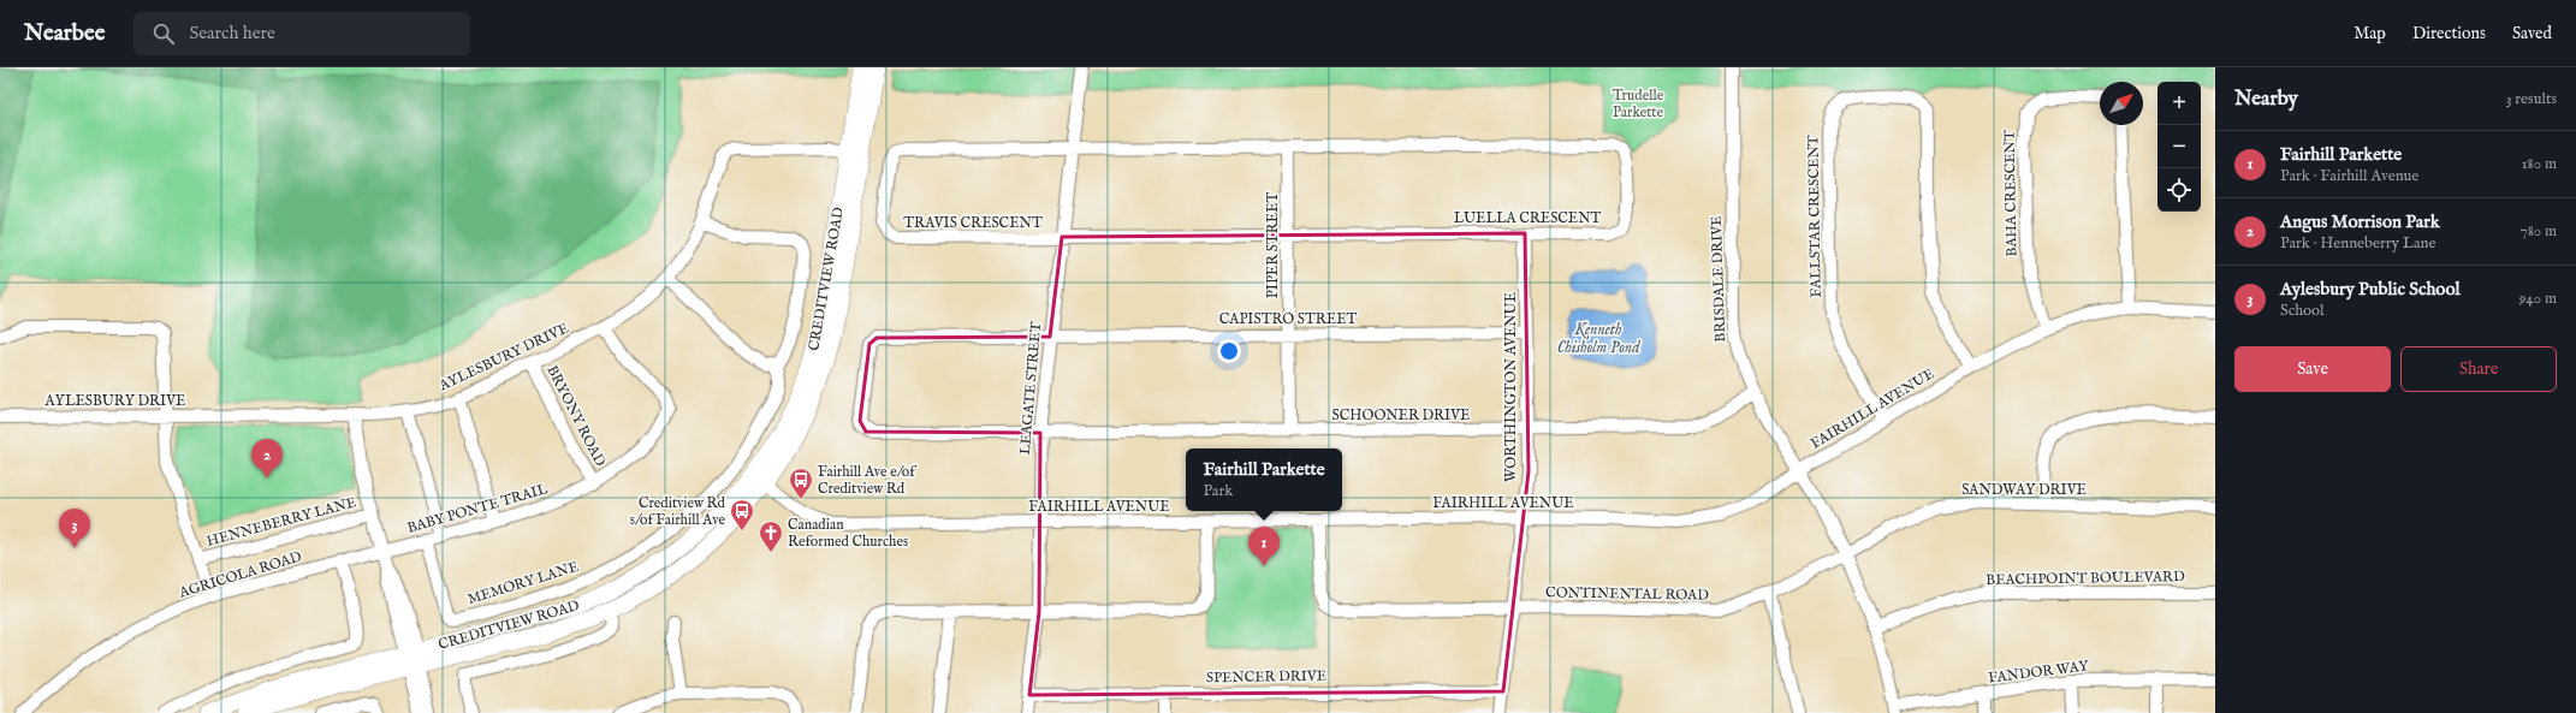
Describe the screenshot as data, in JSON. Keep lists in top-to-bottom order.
{
  "streets": {
    "main road": ["CREDITVIEW ROAD"],
    "street": [
      "BAHA CRESCENT",
      "FALLSTAR CRESCENT",
      "LUELLA CRESCENT",
      "TRAVIS CRESCENT",
      "PIPER STREET",
      "BRISDALE DRIVE",
      "CAPISTRO STREET",
      "AYLESBURY DRIVE",
      "WORTHINGTON AVENUE",
      "LEAGATE STREET",
      "FAIRHILL AVENUE",
      "SCHOONER DRIVE",
      "BRYONY ROAD",
      "SANDWAY DRIVE",
      "BABY PONTE TRAIL",
      "HENNEBERRY LANE",
      "AGRICOLA ROAD",
      "BEACHPOINT BOULEVARD",
      "MEMORY LANE",
      "CONTINENTAL ROAD",
      "FANDOR WAY",
      "SPENCER DRIVE"
    ]
  },
  "crossings": [
    ["BAHA CRESCENT", "FAIRHILL AVENUE"],
    ["FALLSTAR CRESCENT", "FAIRHILL AVENUE"],
    ["LUELLA CRESCENT", "TRAVIS CRESCENT"],
    ["LUELLA CRESCENT", "PIPER STREET"],
    ["LUELLA CRESCENT", "WORTHINGTON AVENUE"],
    ["LUELLA CRESCENT", "LEAGATE STREET"],
    ["TRAVIS CRESCENT", "LEAGATE STREET"],
    ["PIPER STREET", "CAPISTRO STREET"],
    ["PIPER STREET", "SCHOONER DRIVE"],
    ["CREDITVIEW ROAD", "AYLESBURY DRIVE"],
    ["CREDITVIEW ROAD", "FAIRHILL AVENUE"],
    ["BRISDALE DRIVE", "FAIRHILL AVENUE"],
    ["BRISDALE DRIVE", "SCHOONER DRIVE"],
    ["BRISDALE DRIVE", "SANDWAY DRIVE"],
    ["BRISDALE DRIVE", "BEACHPOINT BOULEVARD"],
    ["BRISDALE DRIVE", "CONTINENTAL ROAD"],
    ["BRISDALE DRIVE", "FANDOR WAY"],
    ["CAPISTRO STREET", "WORTHINGTON AVENUE"],
    ["CAPISTRO STREET", "LEAGATE STREET"],
    ["CAPISTRO STREET", "SCHOONER DRIVE"],
    ["AYLESBURY DRIVE", "BRYONY ROAD"],
    ["AYLESBURY DRIVE", "BABY PONTE TRAIL"],
    ["WORTHINGTON AVENUE", "FAIRHILL AVENUE"],
    ["WORTHINGTON AVENUE", "SCHOONER DRIVE"],
    ["WORTHINGTON AVENUE", "CONTINENTAL ROAD"],
    ["WORTHINGTON AVENUE", "SPENCER DRIVE"],
    ["LEAGATE STREET", "FAIRHILL AVENUE"],
    ["LEAGATE STREET", "SCHOONER DRIVE"],
    ["LEAGATE STREET", "SPENCER DRIVE"],
    ["FAIRHILL AVENUE", "CONTINENTAL ROAD"],
    ["BRYONY ROAD", "BABY PONTE TRAIL"],
    ["SANDWAY DRIVE", "CONTINENTAL ROAD"],
    ["BABY PONTE TRAIL", "AGRICOLA ROAD"],
    ["BABY PONTE TRAIL", "MEMORY LANE"]
  ],
  "water": ["Kenneth Chisholm Pond"],
  "parks": ["Trudelle Parkette"],
  "places": {
    "bus stop": ["Fairhill Ave e/of Creditview Rd", "Creditview Rd s/of Fairhill Ave"],
    "church": ["Canadian Reformed Churches"]
  },
  "north": "top right",
  "page": {
    "header": "Nearbee",
    "search": "Search here",
    "nav": ["Map", "Directions", "Saved"],
    "heading": ["Nearby", "3 results"],
    "map_buttons": ["+", "−"],
    "list": [
      {
        "mark": "1",
        "name": "Fairhill Parkette",
        "note": "Park · Fairhill Avenue",
        "value": "180 m"
      },
      {
        "mark": "2",
        "name": "Angus Morrison Park",
        "note": "Park · Henneberry Lane",
        "value": "780 m"
      },
      {
        "mark": "3",
        "name": "Aylesbury Public School",
        "note": "School",
        "value": "940 m"
      }
    ],
    "buttons": ["Save", "Share"],
    "pins": ["2", "3", "1"],
    "popup": ["Fairhill Parkette", "Park"]
  }
}
